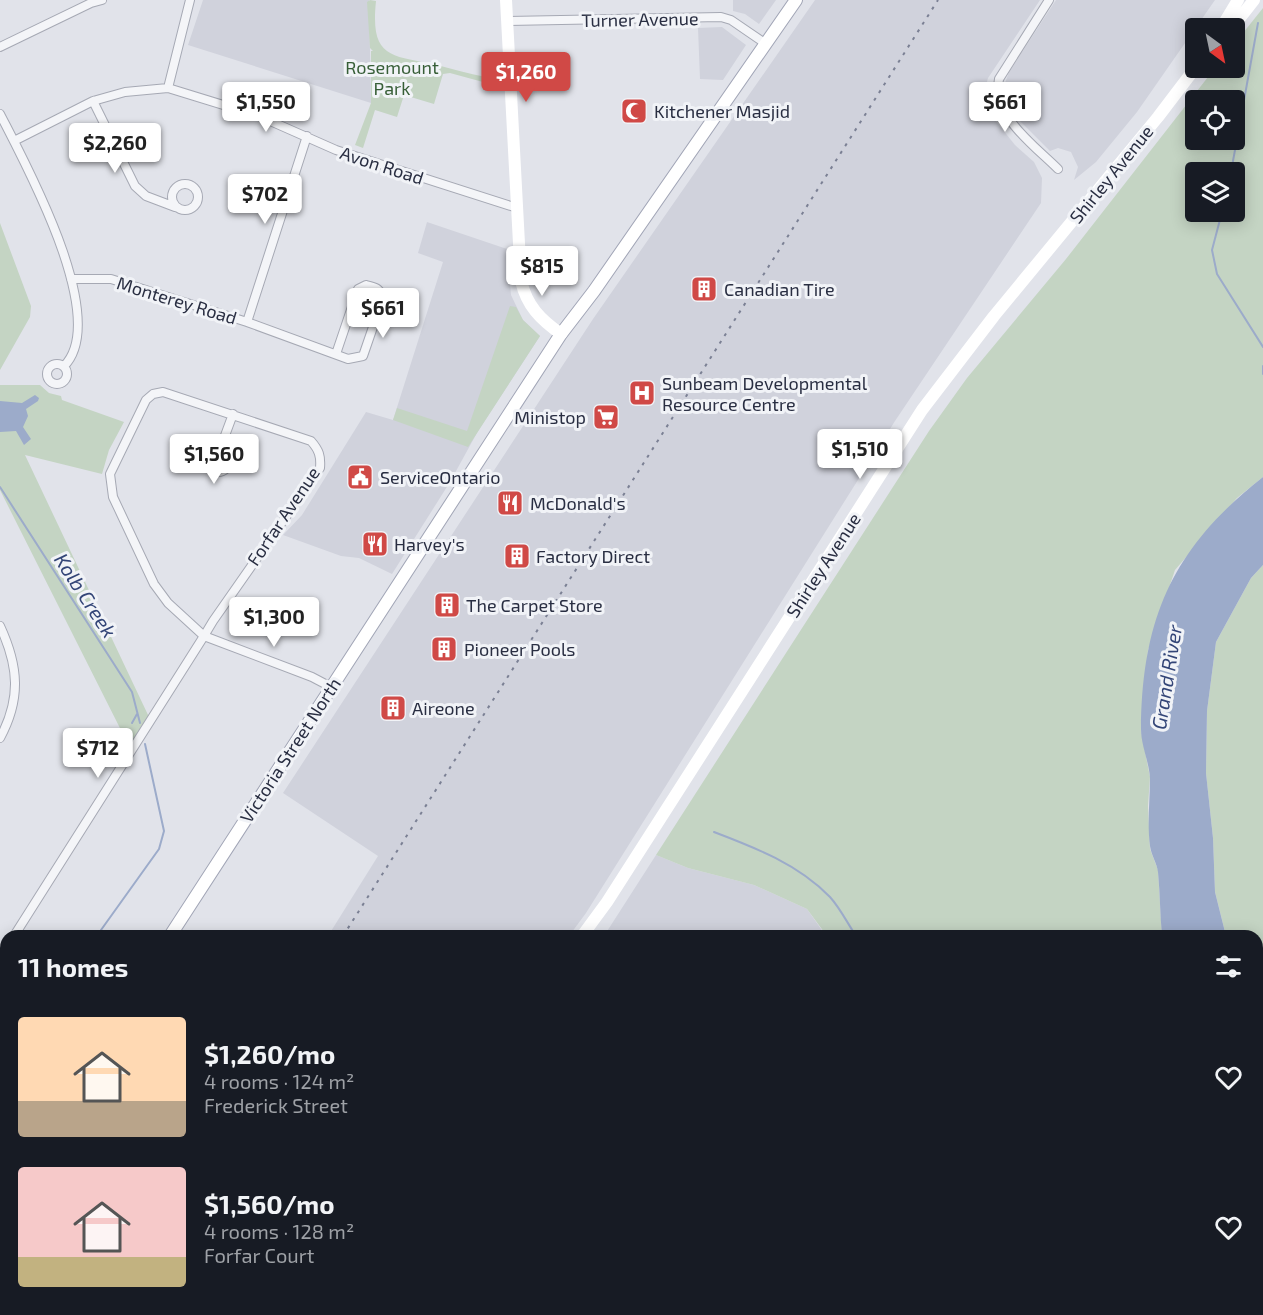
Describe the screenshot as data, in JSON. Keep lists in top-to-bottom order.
{
  "streets": {
    "main road": ["Shirley Avenue", "Victoria Street North"],
    "street": [
      "Turner Avenue",
      "Avon Road",
      "Monterey Road",
      "Forfar Avenue"
    ]
  },
  "crossings": [
    ["Turner Avenue", "Victoria Street North"],
    ["Forfar Avenue", "Victoria Street North"]
  ],
  "water": ["Kolb Creek", "Grand River"],
  "parks": ["Rosemount Park"],
  "places": {
    "mosque": ["Kitchener Masjid"],
    "building": [
      "Canadian Tire",
      "Factory Direct",
      "The Carpet Store",
      "Pioneer Pools",
      "Aireone"
    ],
    "hospital": ["Sunbeam Developmental Resource Centre"],
    "supermarket": ["Ministop"],
    "public building": ["ServiceOntario"],
    "restaurant": ["McDonald's", "Harvey's"]
  },
  "north": "bottom right",
  "page": {
    "price": [
      "$1,260",
      "$1,550",
      "$661",
      "$2,260",
      "$702",
      "$815",
      "$661",
      "$1,510",
      "$1,560",
      "$1,300",
      "$712"
    ],
    "heading": "11 homes",
    "list": [
      {
        "name": "$1,260/mo",
        "note": "4 rooms · 124 m² · Frederick Street"
      },
      {
        "name": "$1,560/mo",
        "note": "4 rooms · 128 m² · Forfar Court"
      }
    ]
  }
}
